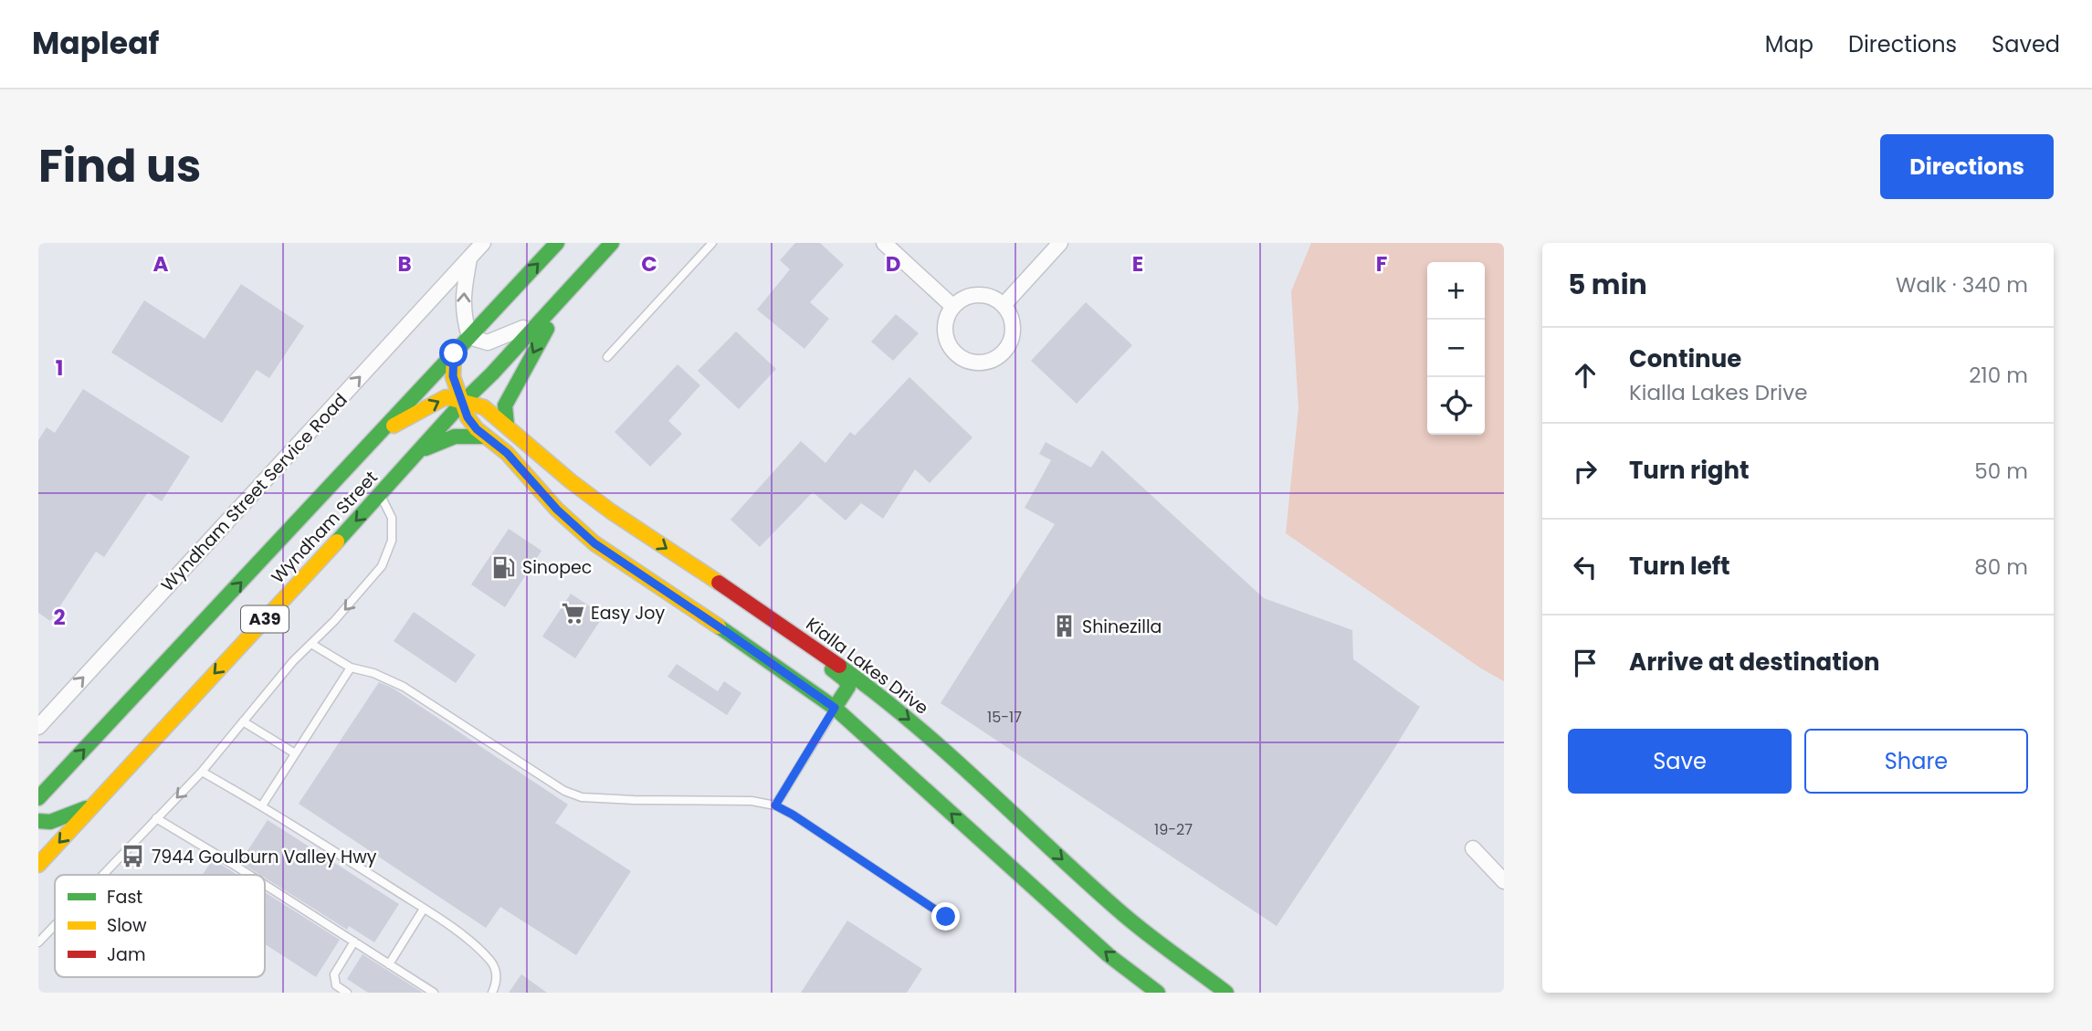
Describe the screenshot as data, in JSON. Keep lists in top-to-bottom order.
{
  "streets": {
    "main road": ["Wyndham Street", "A39", "Kialla Lakes Drive"],
    "street": ["Wyndham Street Service Road"]
  },
  "crossings": [
    ["Wyndham Street", "Kialla Lakes Drive"]
  ],
  "one_way": ["Wyndham Street Service Road"],
  "places": {
    "fuel station": ["Sinopec"],
    "supermarket": ["Easy Joy"],
    "building": ["Shinezilla"],
    "bus stop": ["7944 Goulburn Valley Hwy"]
  },
  "house_numbers": ["15-17", "19-27"],
  "legend": ["Fast", "Slow", "Jam"],
  "page": {
    "header": "Mapleaf",
    "nav": ["Map", "Directions", "Saved"],
    "title": "Find us",
    "buttons": [
      "Directions",
      ["Save", "Share"]
    ],
    "heading": ["5 min", "Walk · 340 m"],
    "map_buttons": ["+", "−"],
    "list": [
      ["Continue", "Kialla Lakes Drive", "210 m"],
      ["Turn right", "50 m"],
      ["Turn left", "80 m"],
      "Arrive at destination"
    ]
  },
  "grid": {
    "columns": [
      "A",
      "B",
      "C",
      "D",
      "E",
      "F"
    ],
    "rows": ["1", "2"]
  }
}
